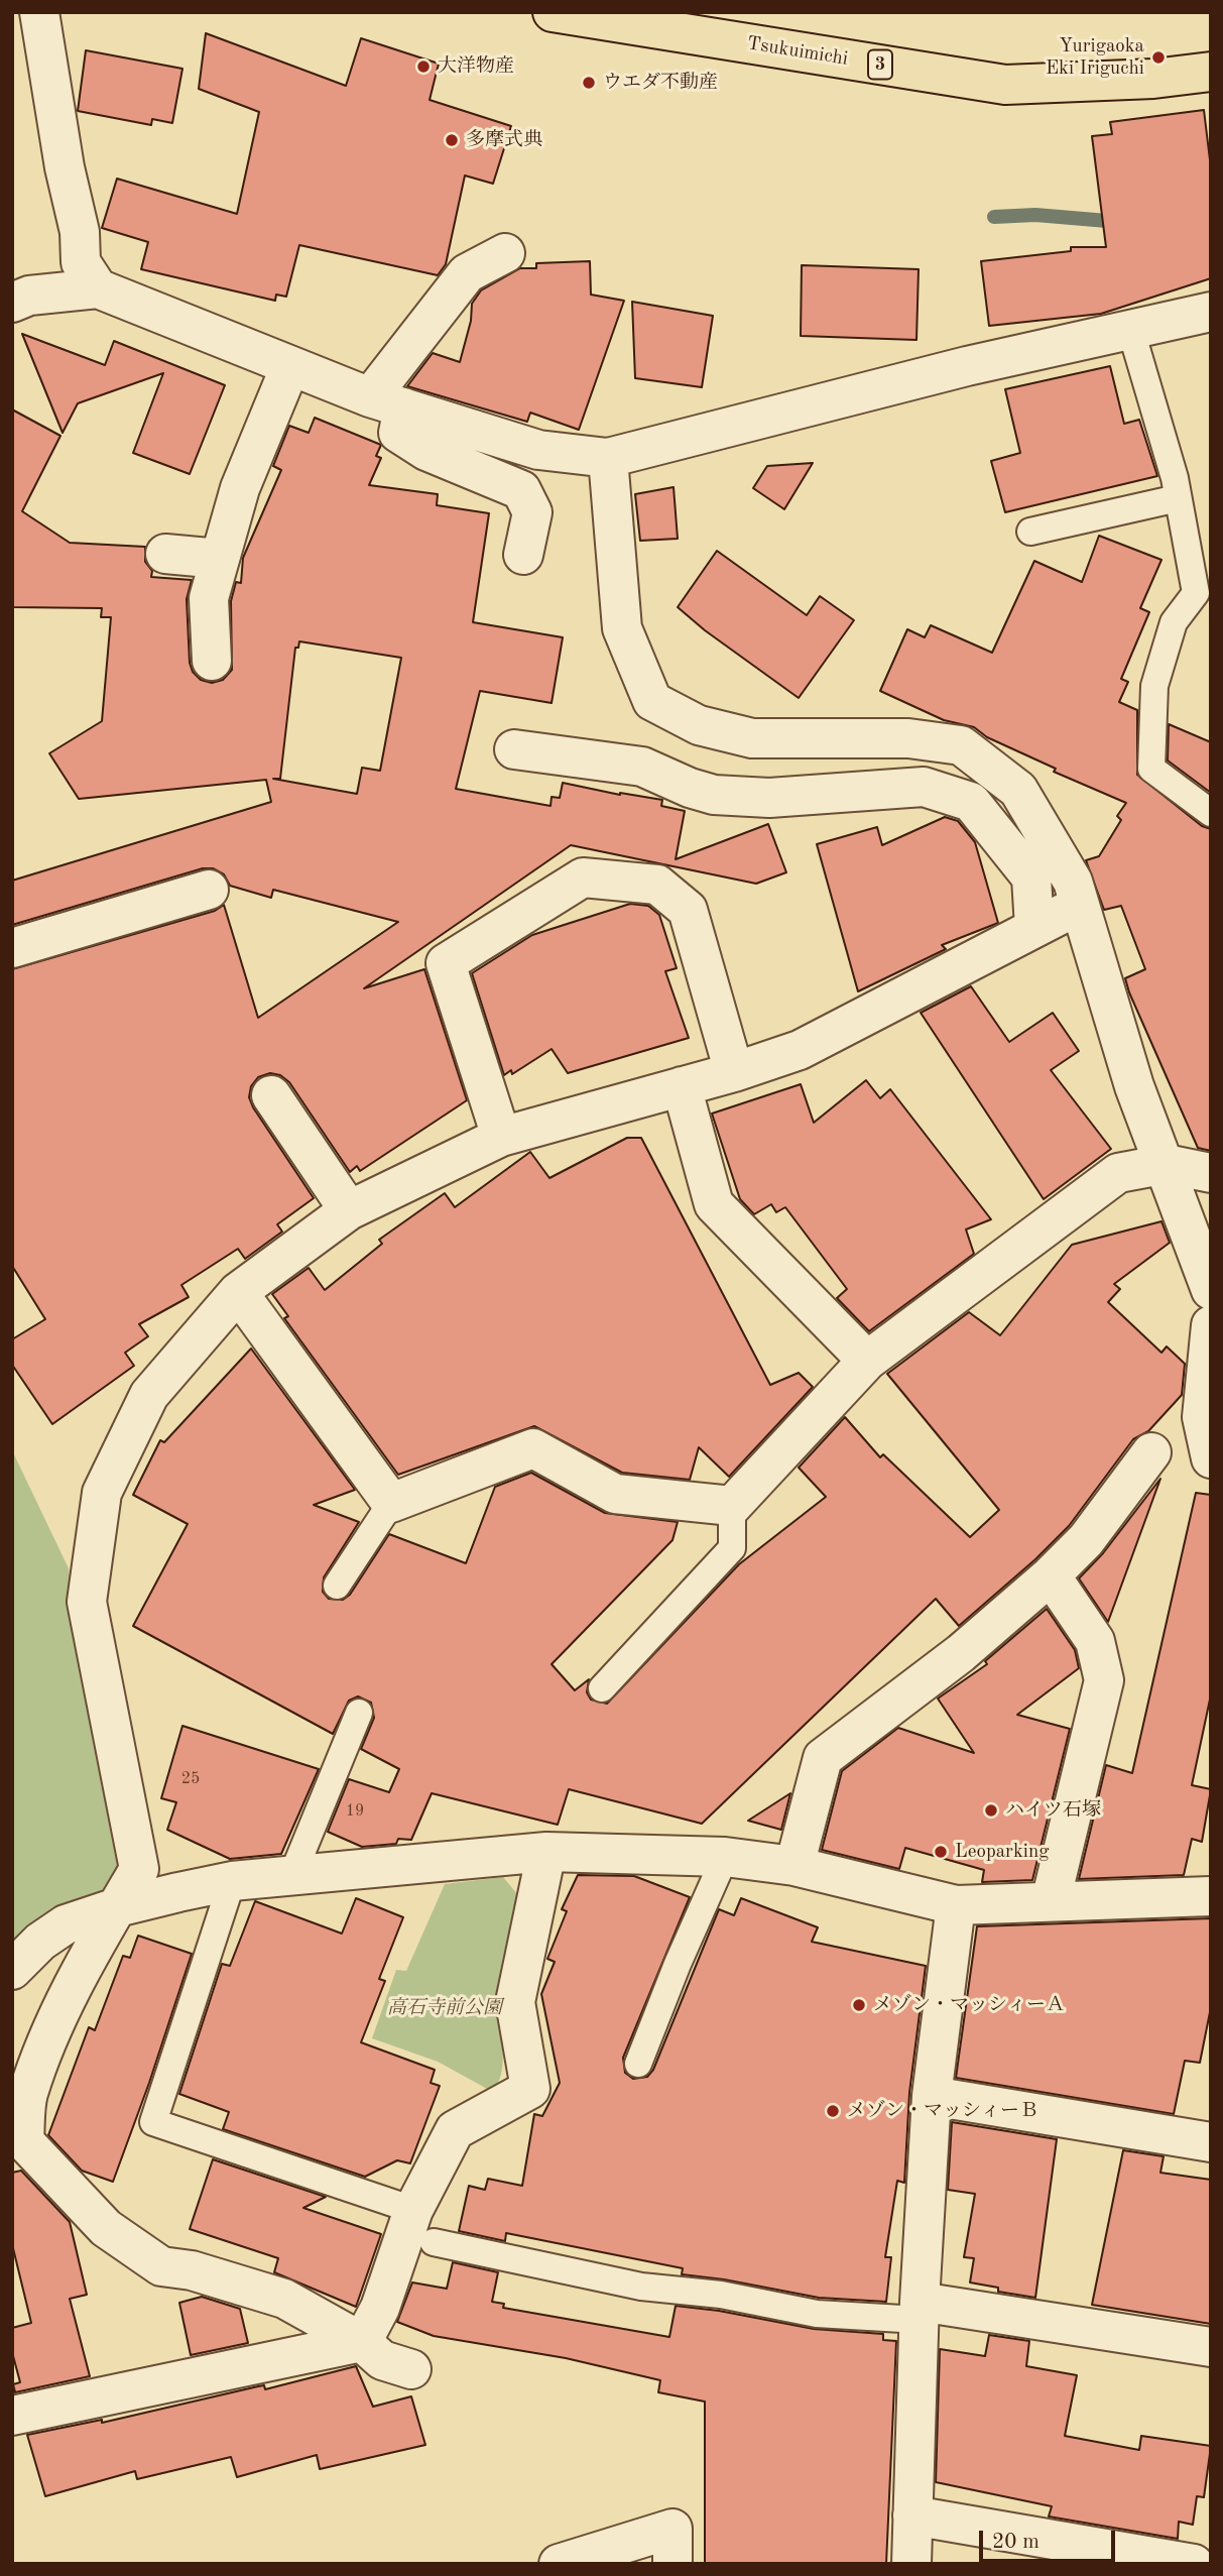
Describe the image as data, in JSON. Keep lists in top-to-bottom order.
{
  "streets": {
    "main road": ["Tsukuimichi", "3"]
  },
  "parks": ["高石寺前公園"],
  "places": [
    "Yurigaoka Eki Iriguchi",
    "大洋物産",
    "ウエダ不動産",
    "多摩式典",
    "ハイツ石塚",
    "Leoparking",
    "メゾン・マッシィーＡ",
    "メゾン・マッシィーＢ"
  ],
  "house_numbers": ["25", "19"],
  "scale_bar": "20 m"
}
